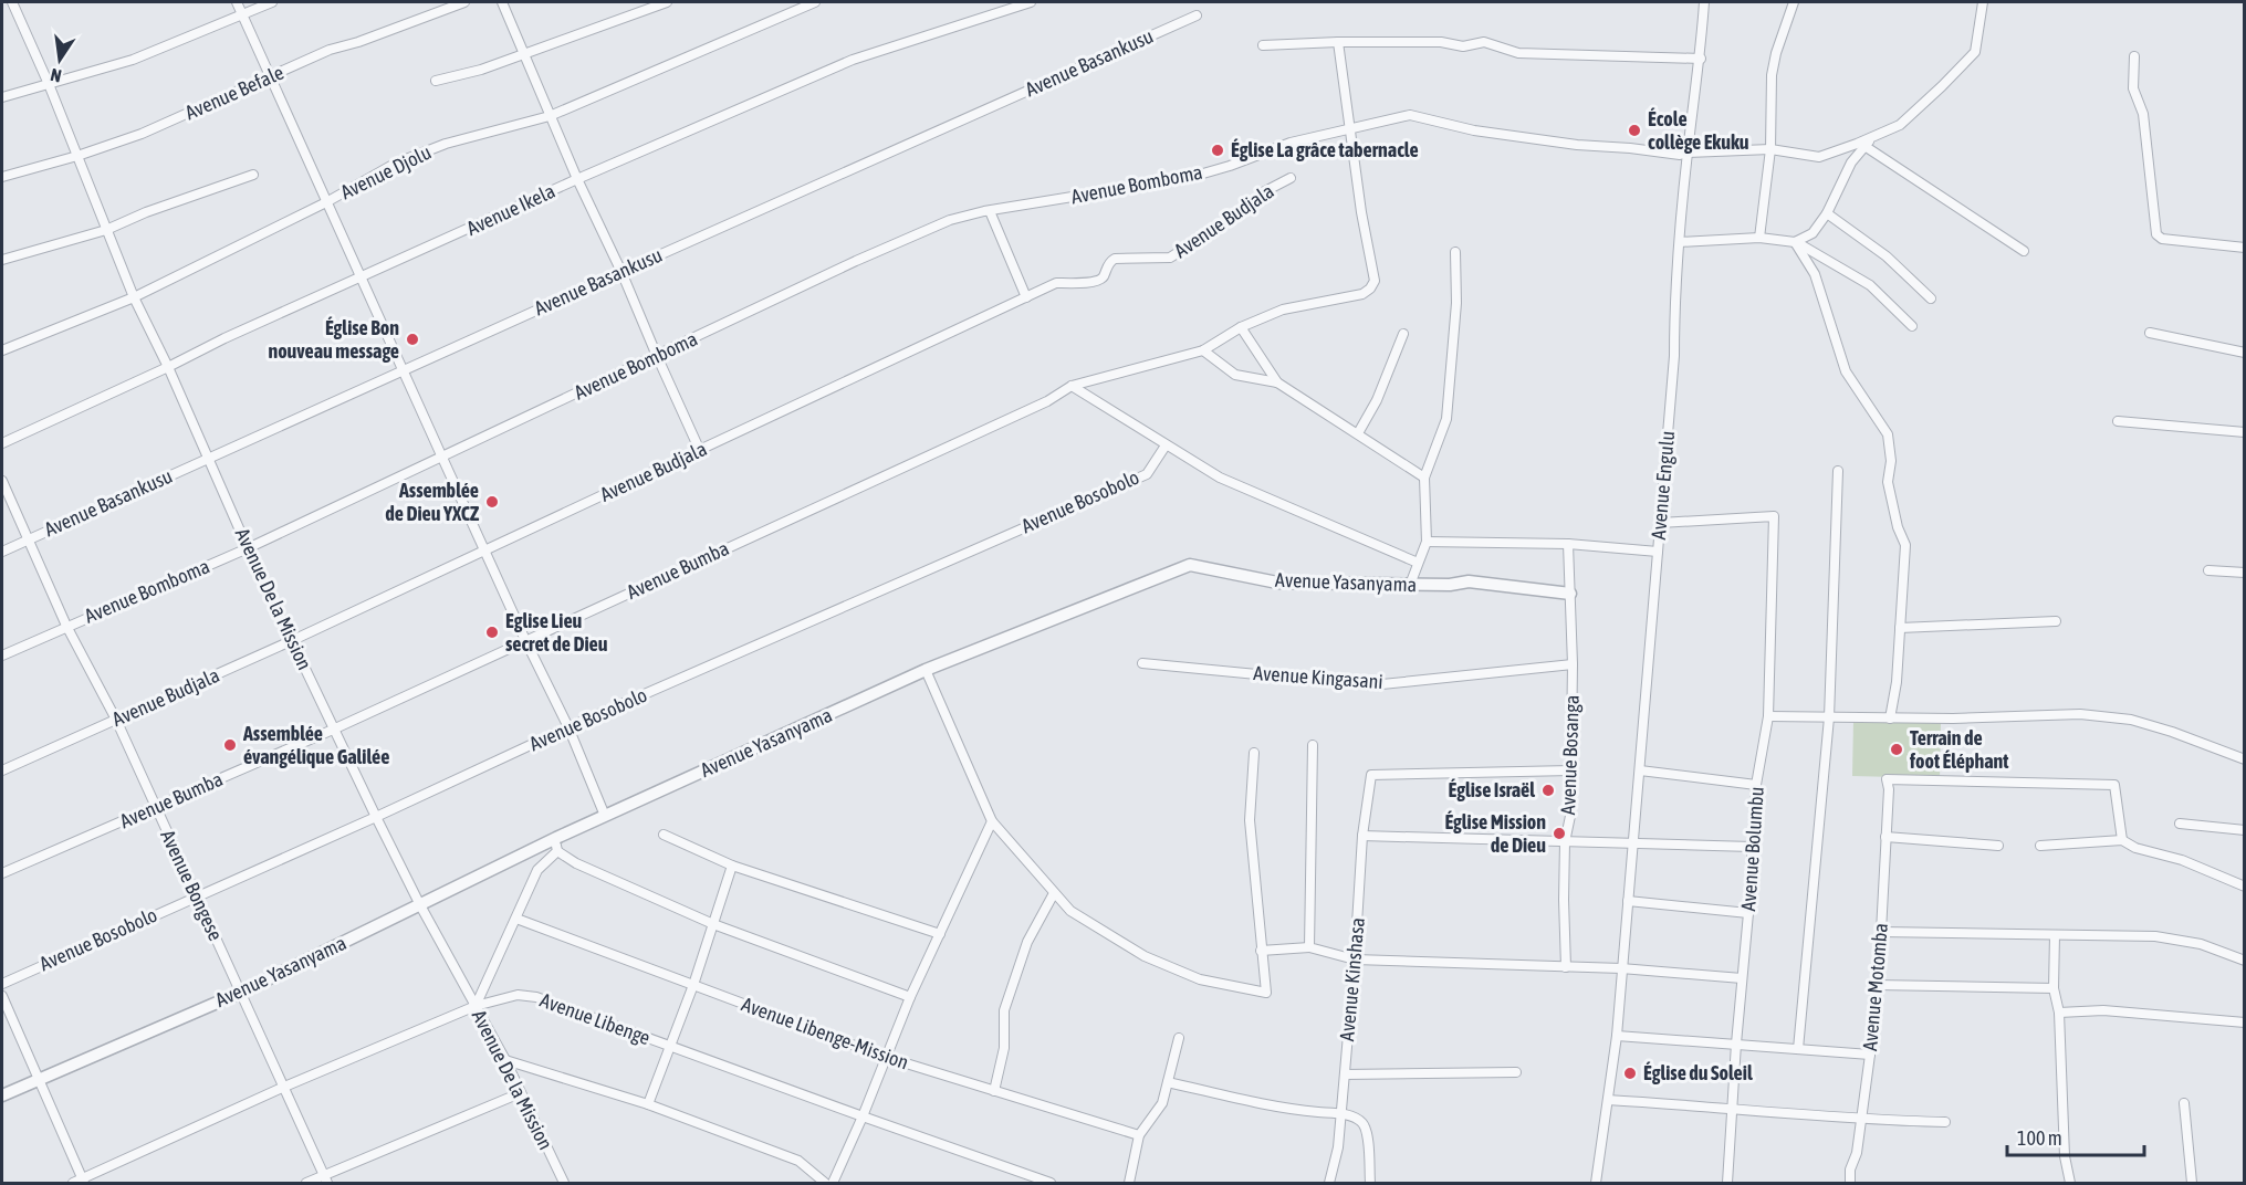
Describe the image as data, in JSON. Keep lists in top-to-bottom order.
{
  "streets": {
    "street": [
      "Avenue Basankusu",
      "Avenue Befale",
      "Avenue Djolu",
      "Avenue Bomboma",
      "Avenue Ikela",
      "Avenue Budjala",
      "Avenue Engulu",
      "Avenue Bosobolo",
      "Avenue Bumba",
      "Avenue Yasanyama",
      "Avenue De la Mission",
      "Avenue Kingasani",
      "Avenue Bosanga",
      "Avenue Bolumbu",
      "Avenue Bongese",
      "Avenue Kinshasa",
      "Avenue Motomba",
      "Avenue Libenge",
      "Avenue Libenge-Mission"
    ]
  },
  "crossings": [
    ["Avenue Basankusu", "Avenue De la Mission"],
    ["Avenue Basankusu", "Avenue Bongese"],
    ["Avenue Befale", "Avenue De la Mission"],
    ["Avenue Djolu", "Avenue De la Mission"],
    ["Avenue Bomboma", "Avenue Engulu"],
    ["Avenue Bomboma", "Avenue Bumba"],
    ["Avenue Bomboma", "Avenue De la Mission"],
    ["Avenue Bomboma", "Avenue Bongese"],
    ["Avenue Ikela", "Avenue De la Mission"],
    ["Avenue Budjala", "Avenue De la Mission"],
    ["Avenue Budjala", "Avenue Bongese"],
    ["Avenue Engulu", "Avenue Bolumbu"],
    ["Avenue Bosobolo", "Avenue De la Mission"],
    ["Avenue Bosobolo", "Avenue Bongese"],
    ["Avenue Bumba", "Avenue De la Mission"],
    ["Avenue Bumba", "Avenue Bongese"],
    ["Avenue Yasanyama", "Avenue De la Mission"],
    ["Avenue Yasanyama", "Avenue Bosanga"],
    ["Avenue Yasanyama", "Avenue Bongese"],
    ["Avenue De la Mission", "Avenue Libenge"],
    ["Avenue Kingasani", "Avenue Bosanga"],
    ["Avenue Bosanga", "Avenue Kinshasa"],
    ["Avenue Bongese", "Avenue Libenge"]
  ],
  "places": [
    "École collège Ekuku",
    "Église La grâce tabernacle",
    "Église Bon nouveau message",
    "Assemblée de Dieu YXCZ",
    "Eglise Lieu secret de Dieu",
    "Assemblée évangélique Galilée",
    "Terrain de foot Éléphant",
    "Église Israël",
    "Église Mission de Dieu",
    "Église du Soleil"
  ],
  "scale_bar": "100 m",
  "north": "bottom"
}
